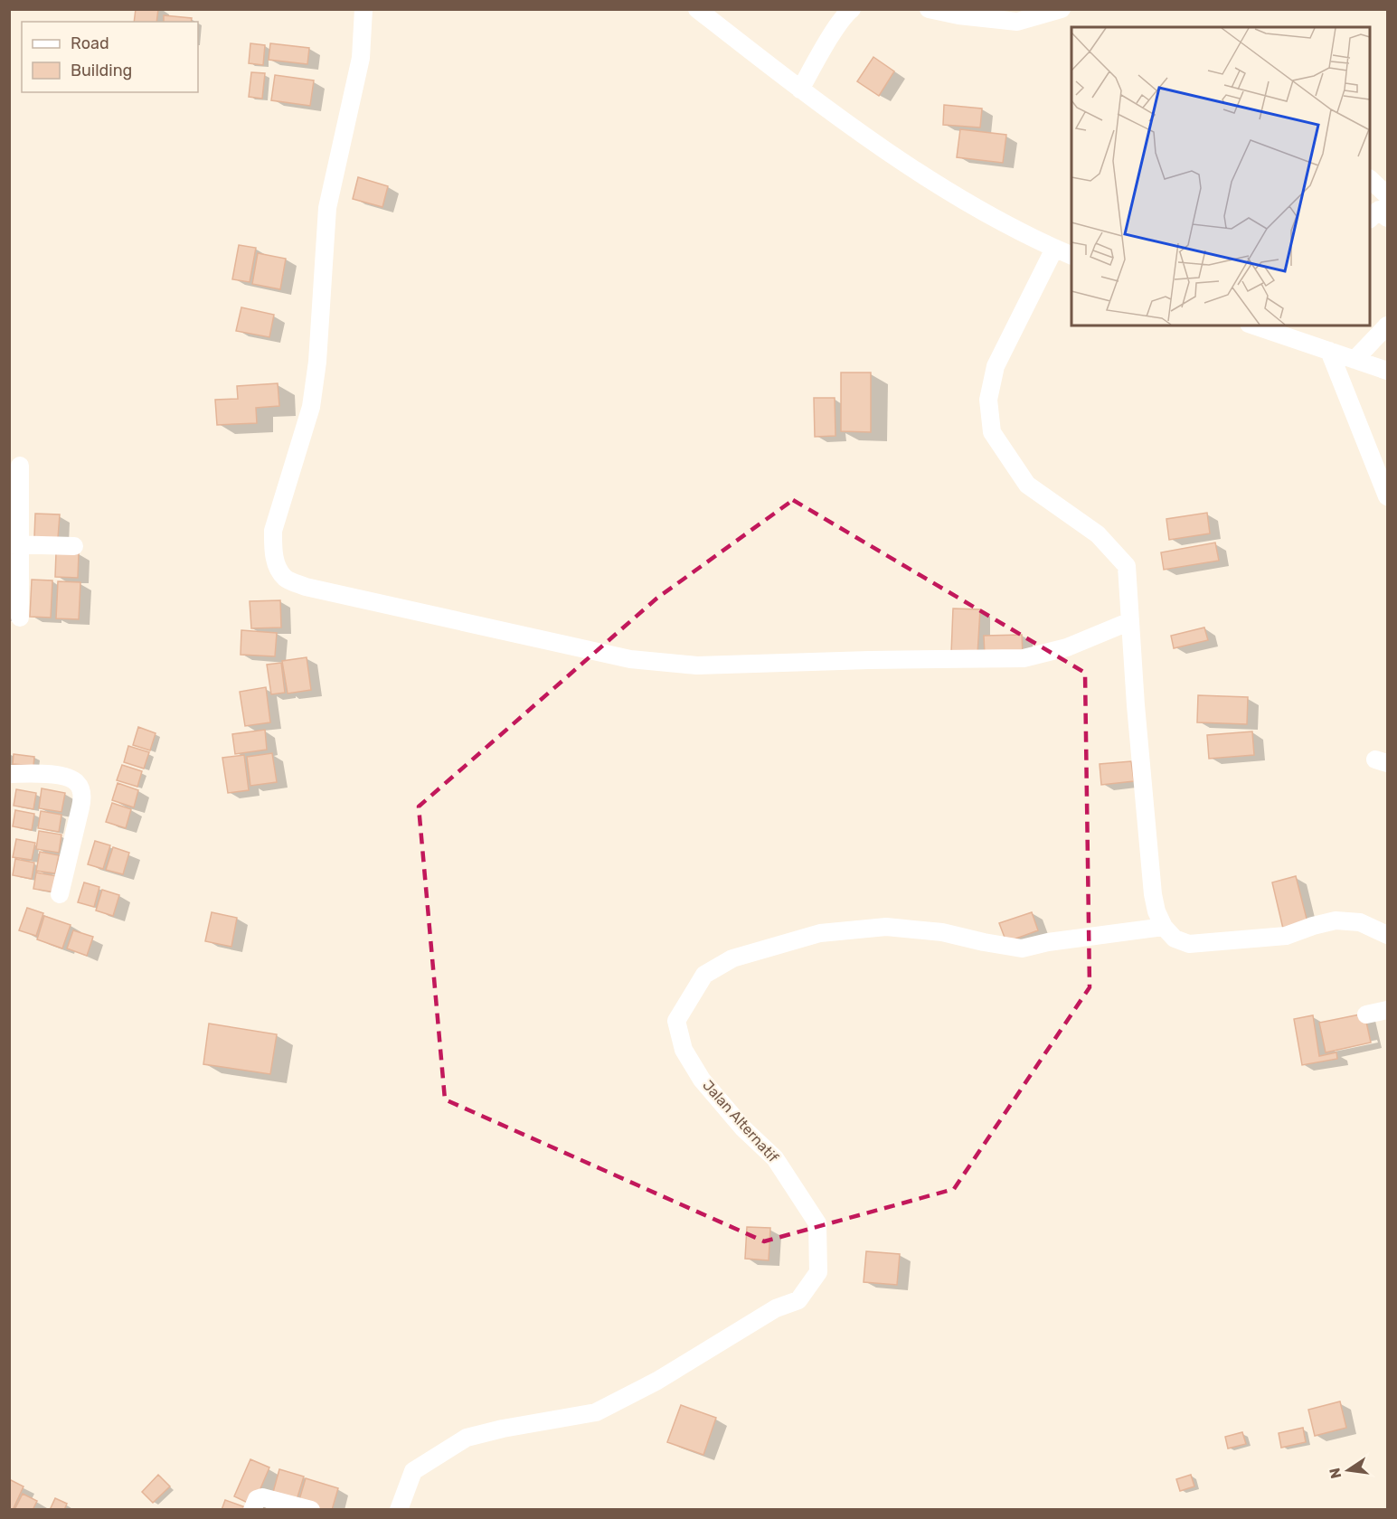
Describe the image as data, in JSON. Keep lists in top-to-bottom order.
{
  "streets": {
    "street": ["Jalan Alternatif"]
  },
  "legend": ["Road", "Building"],
  "north": "left"
}
